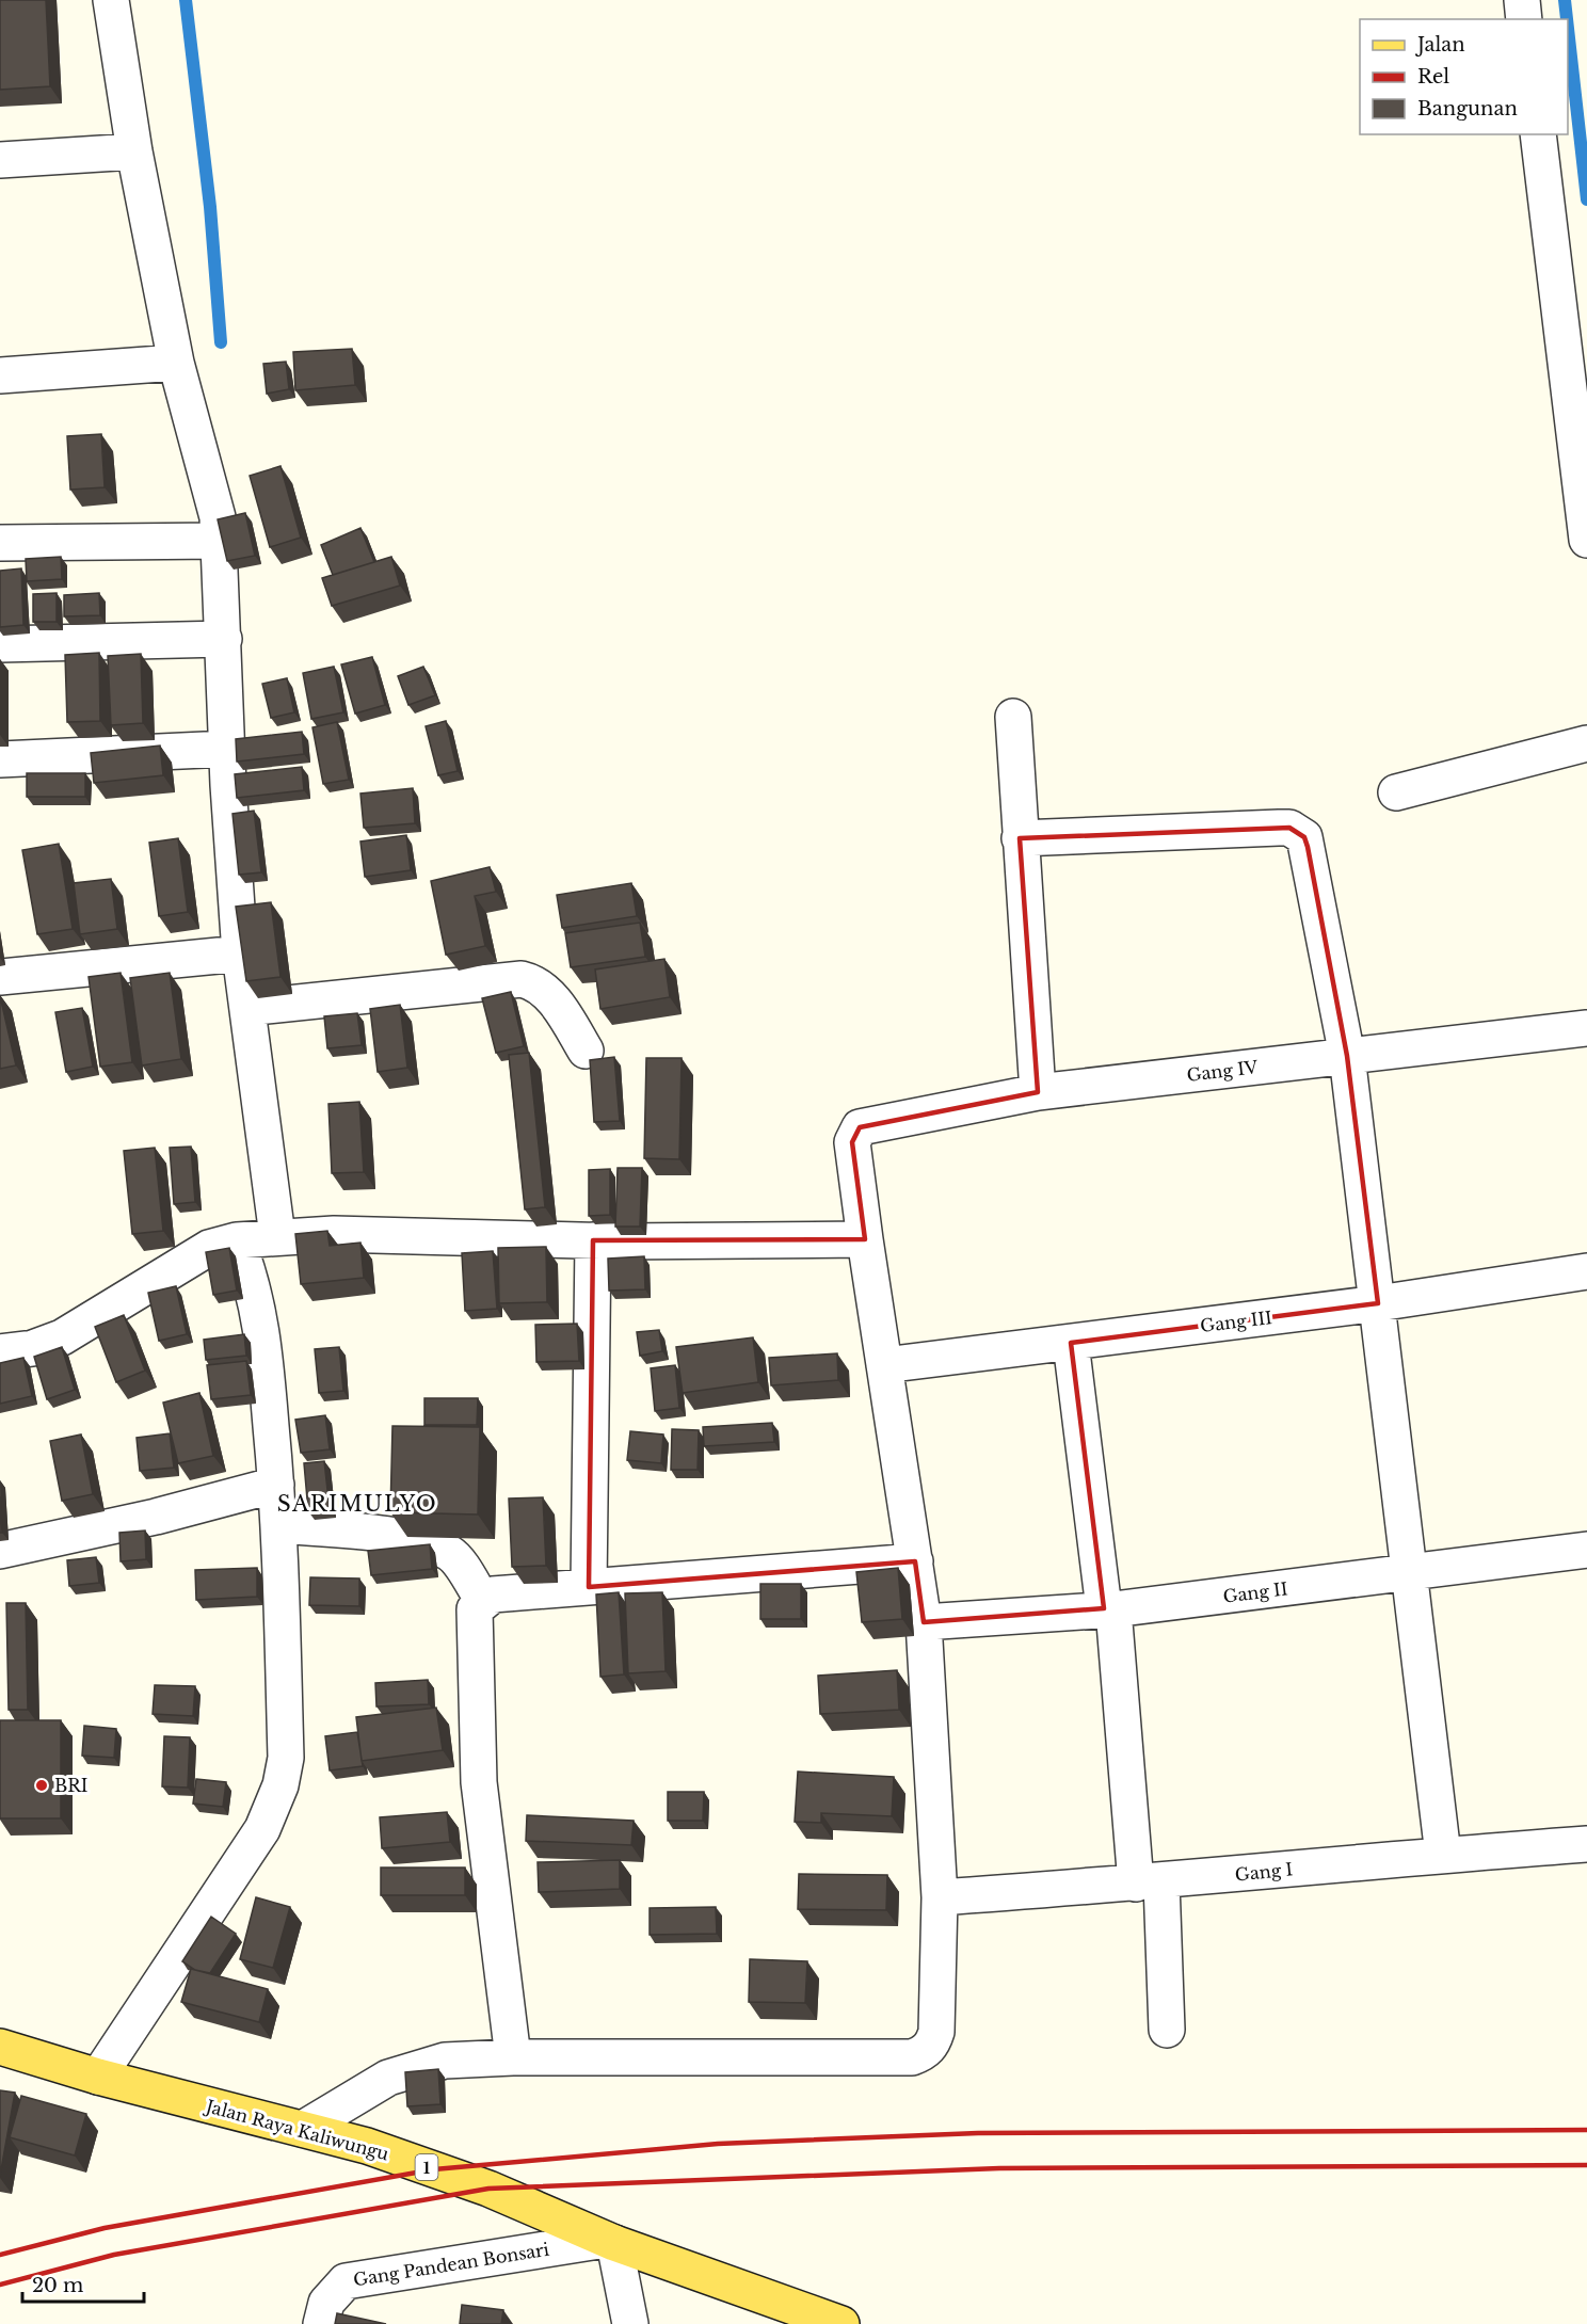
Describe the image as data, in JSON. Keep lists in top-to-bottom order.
{
  "streets": {
    "main road": ["Jalan Raya Kaliwungu", "1"],
    "street": [
      "Gang IV",
      "Gang III",
      "Gang II",
      "Gang I",
      "Gang Pandean Bonsari"
    ]
  },
  "crossings": [
    ["Jalan Raya Kaliwungu", "Gang Pandean Bonsari"]
  ],
  "districts": ["SARIMULYO"],
  "places": ["BRI"],
  "legend": ["Jalan", "Rel", "Bangunan"],
  "scale_bar": "20 m"
}
